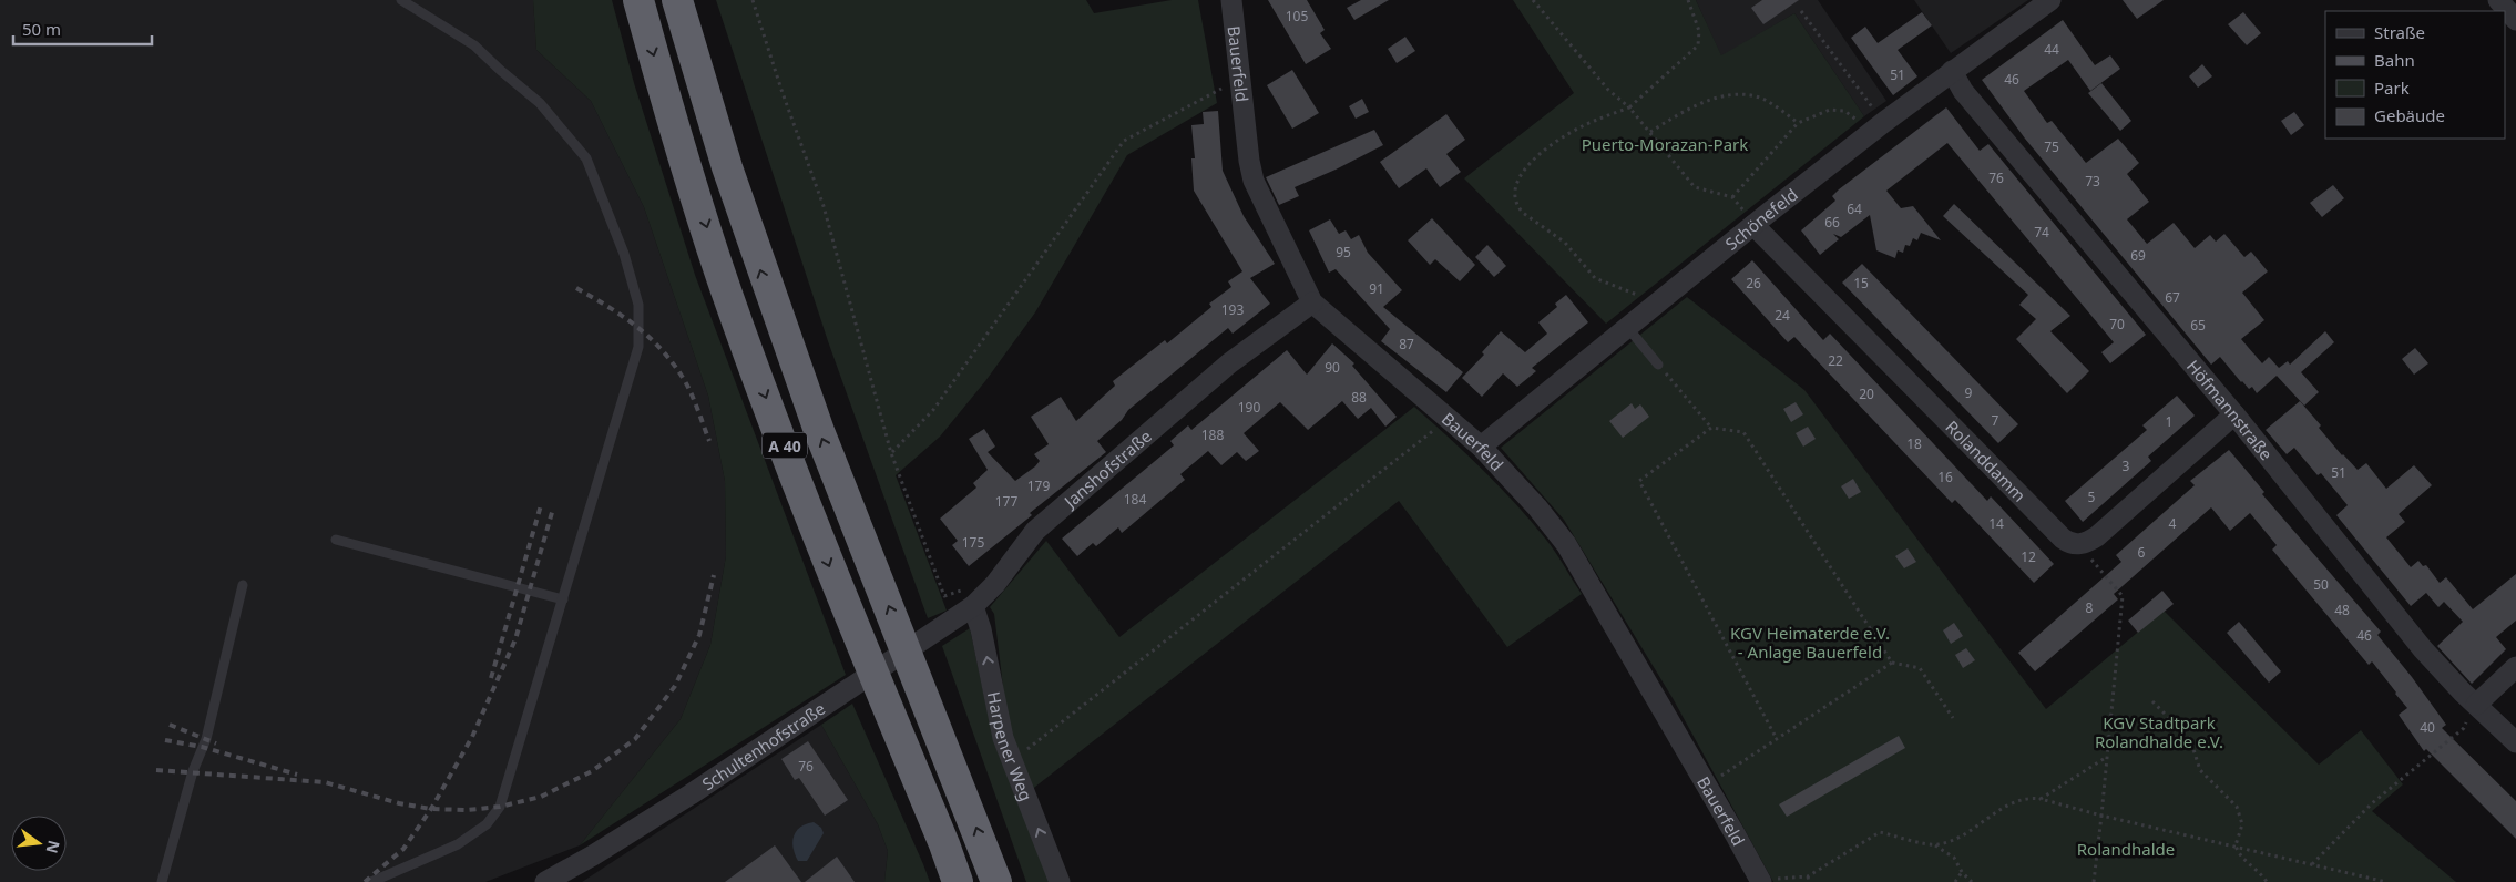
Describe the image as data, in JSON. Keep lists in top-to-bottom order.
{
  "streets": {
    "highway": ["A 40"],
    "street": [
      "Bauerfeld",
      "Schönefeld",
      "Höfmannstraße",
      "Rolanddamm",
      "Janshofstraße",
      "Schultenhofstraße",
      "Harpener Weg"
    ]
  },
  "crossings": [
    ["Bauerfeld", "Schönefeld"],
    ["Bauerfeld", "Janshofstraße"],
    ["Schönefeld", "Höfmannstraße"],
    ["Schönefeld", "Rolanddamm"],
    ["Janshofstraße", "Schultenhofstraße"],
    ["Janshofstraße", "Harpener Weg"],
    ["Schultenhofstraße", "Harpener Weg"]
  ],
  "one_way": ["Harpener Weg"],
  "parks": [
    "Puerto-Morazan-Park",
    "KGV Heimaterde e.V. - Anlage Bauerfeld",
    "KGV Stadtpark Rolandhalde e.V.",
    "Rolandhalde"
  ],
  "house_numbers": [
    "105",
    "44",
    "51",
    "46",
    "75",
    "76",
    "73",
    "64",
    "66",
    "74",
    "95",
    "69",
    "26",
    "15",
    "91",
    "67",
    "193",
    "24",
    "70",
    "65",
    "87",
    "22",
    "90",
    "9",
    "20",
    "88",
    "190",
    "7",
    "1",
    "188",
    "18",
    "3",
    "51",
    "16",
    "179",
    "5",
    "184",
    "177",
    "14",
    "4",
    "175",
    "6",
    "12",
    "50",
    "8",
    "48",
    "46",
    "40",
    "76"
  ],
  "legend": [
    "Straße",
    "Bahn",
    "Park",
    "Gebäude"
  ],
  "scale_bar": "50 m",
  "north": "right"
}
